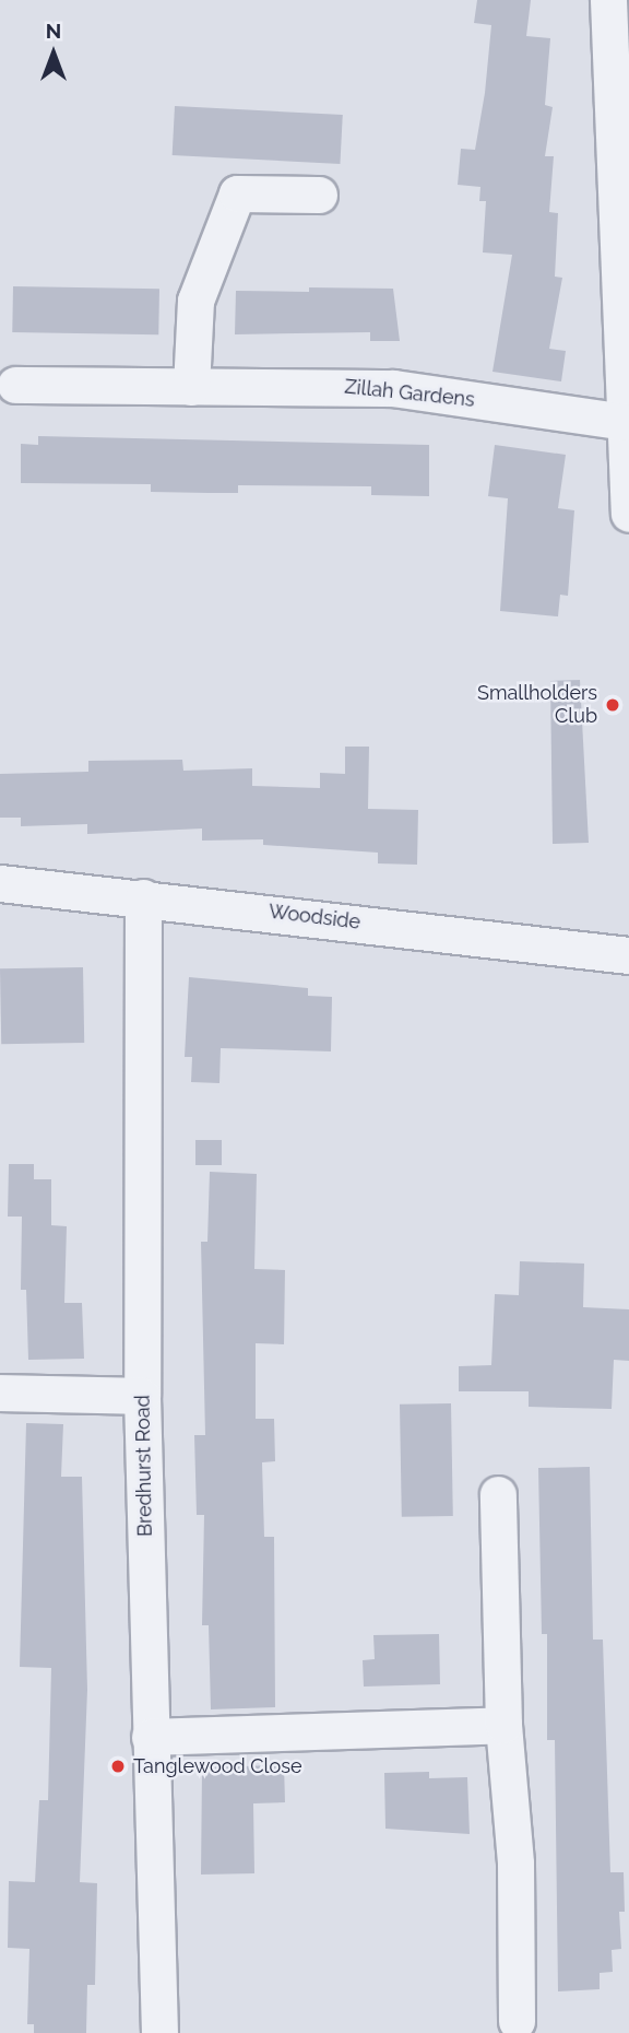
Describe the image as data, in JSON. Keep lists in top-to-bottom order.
{
  "streets": {
    "street": ["Zillah Gardens", "Woodside", "Bredhurst Road"]
  },
  "crossings": [
    ["Woodside", "Bredhurst Road"]
  ],
  "places": ["Smallholders Club", "Tanglewood Close"],
  "north": "top"
}
